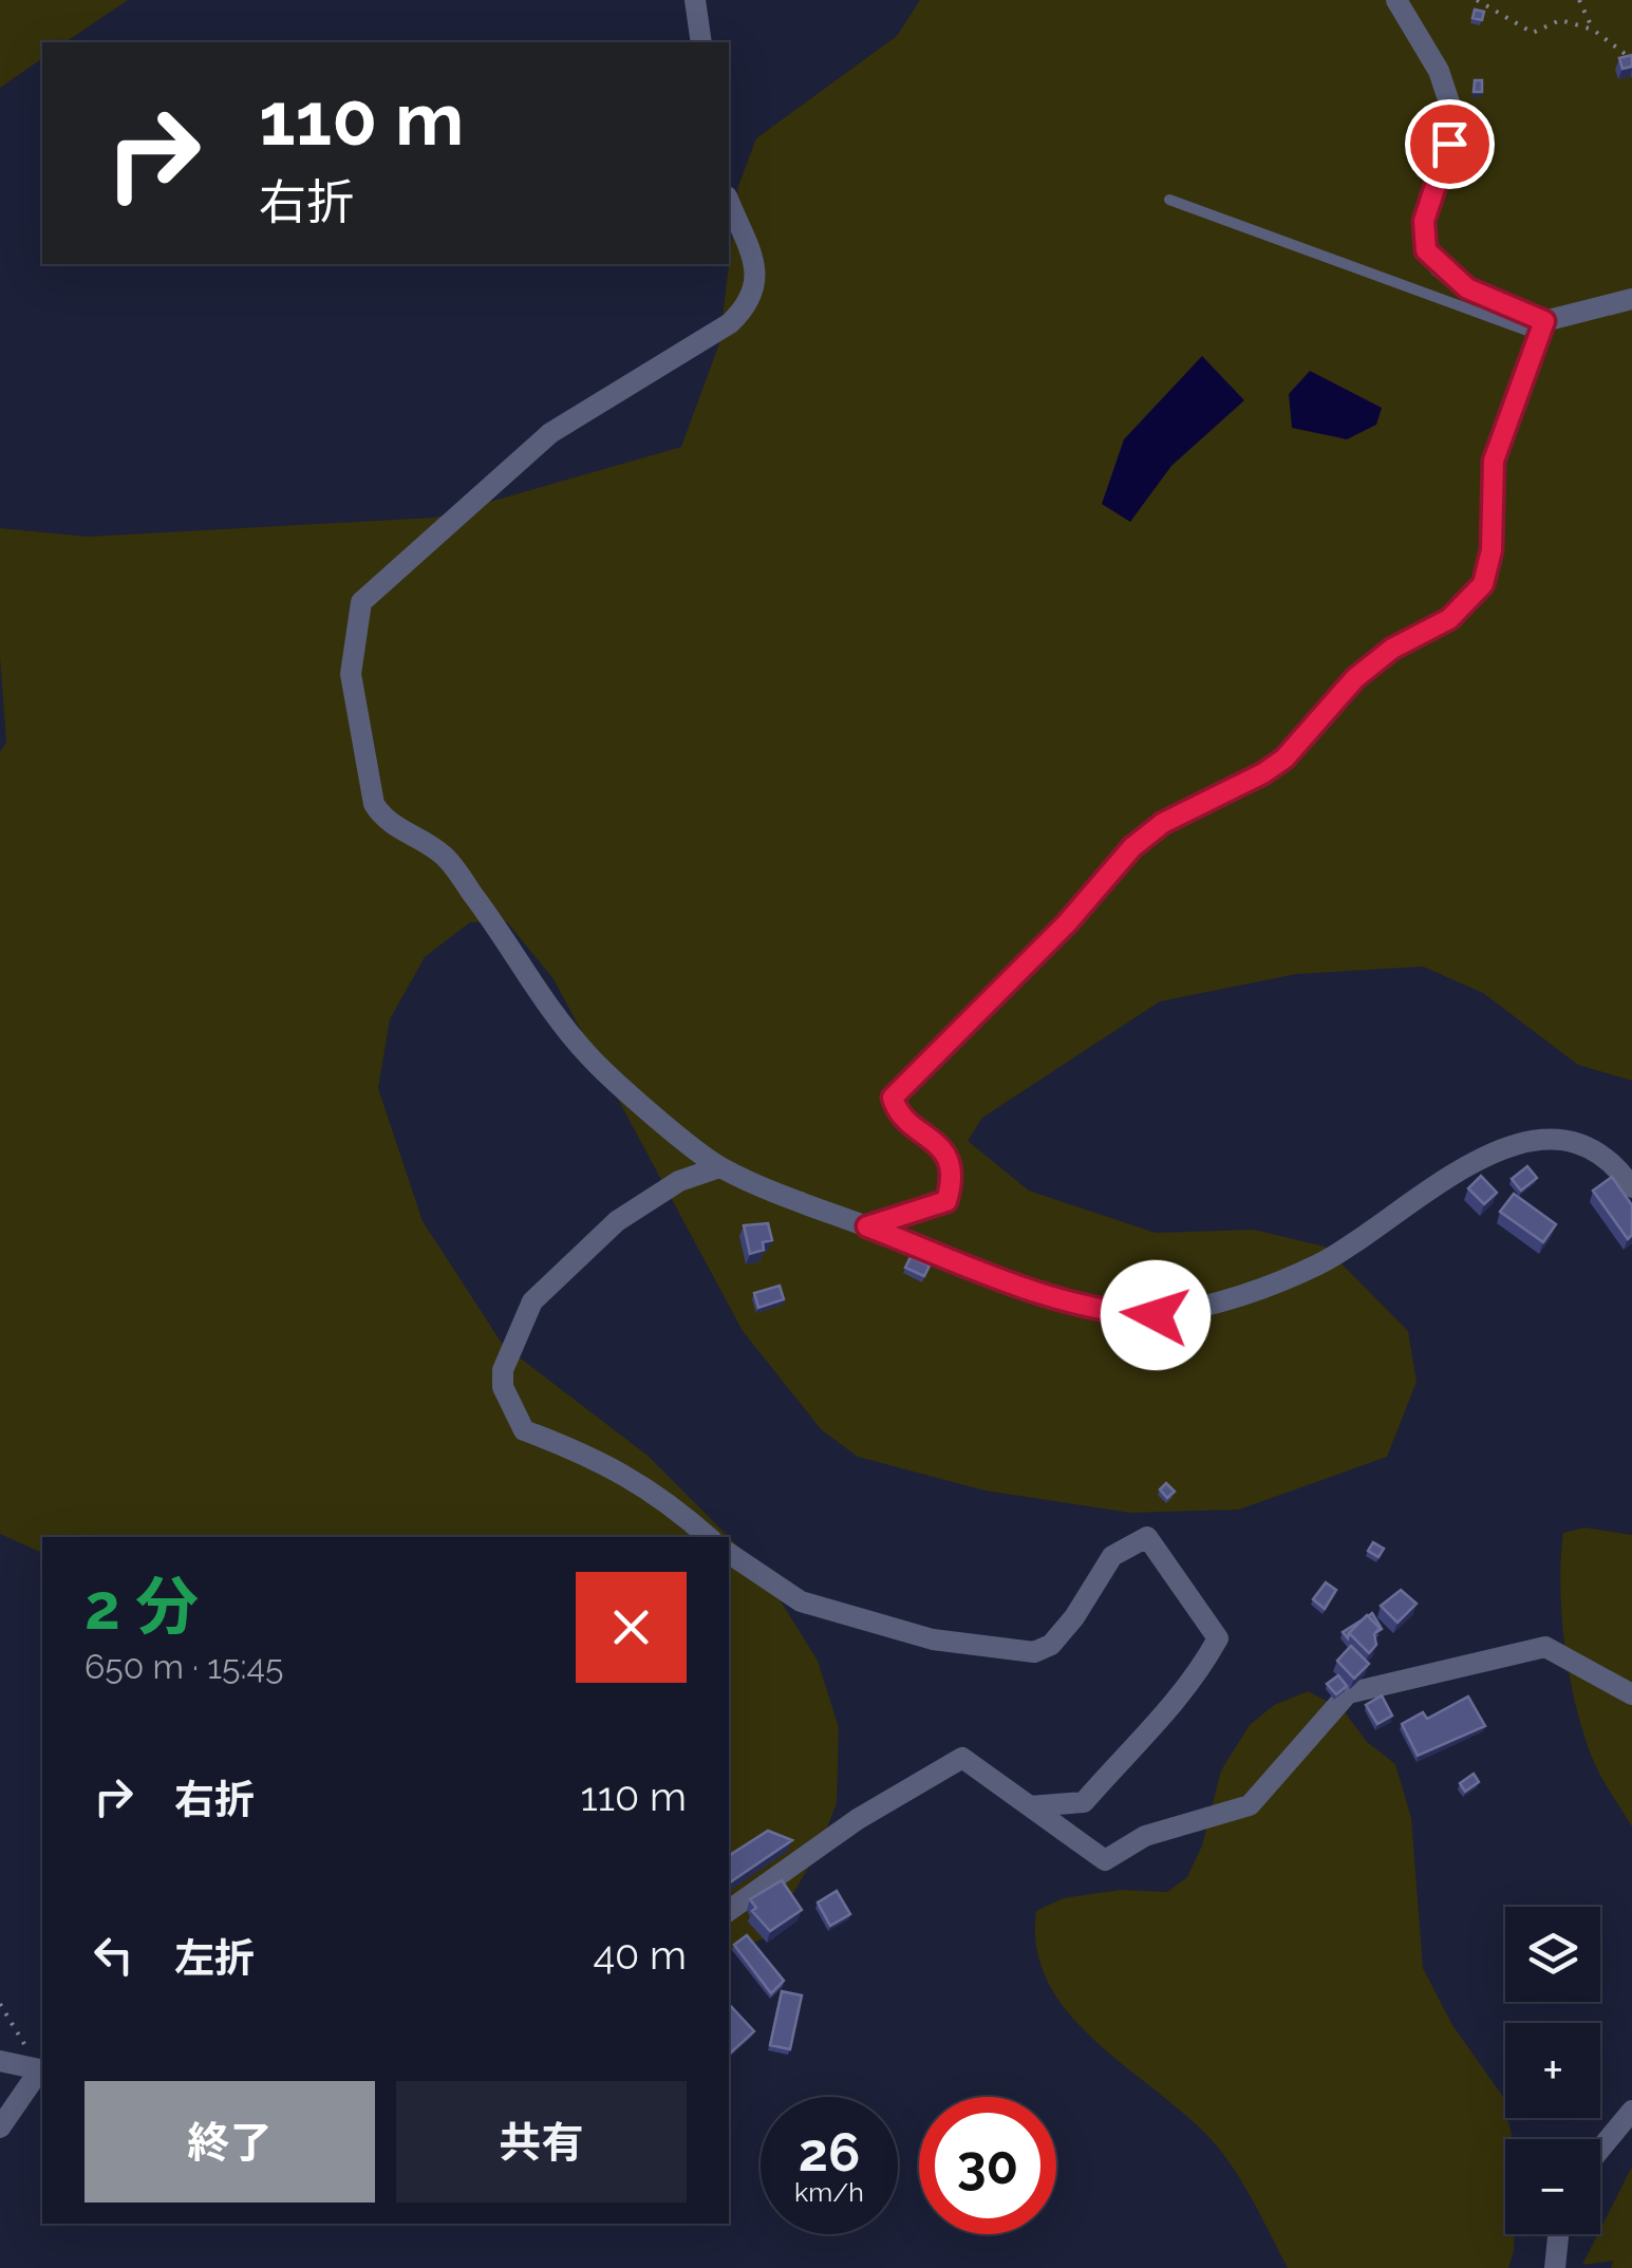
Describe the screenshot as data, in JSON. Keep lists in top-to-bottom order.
{
  "page": {
    "turn": ["110 m", "右折"],
    "heading": ["2 分", "650 m · 15:45"],
    "list": [
      {
        "name": "右折",
        "value": "110 m"
      },
      {
        "name": "左折",
        "value": "40 m"
      }
    ],
    "map_buttons": ["+", "−"],
    "buttons": ["終了", "共有"],
    "speed": "26 km/h",
    "limit": "30"
  }
}
